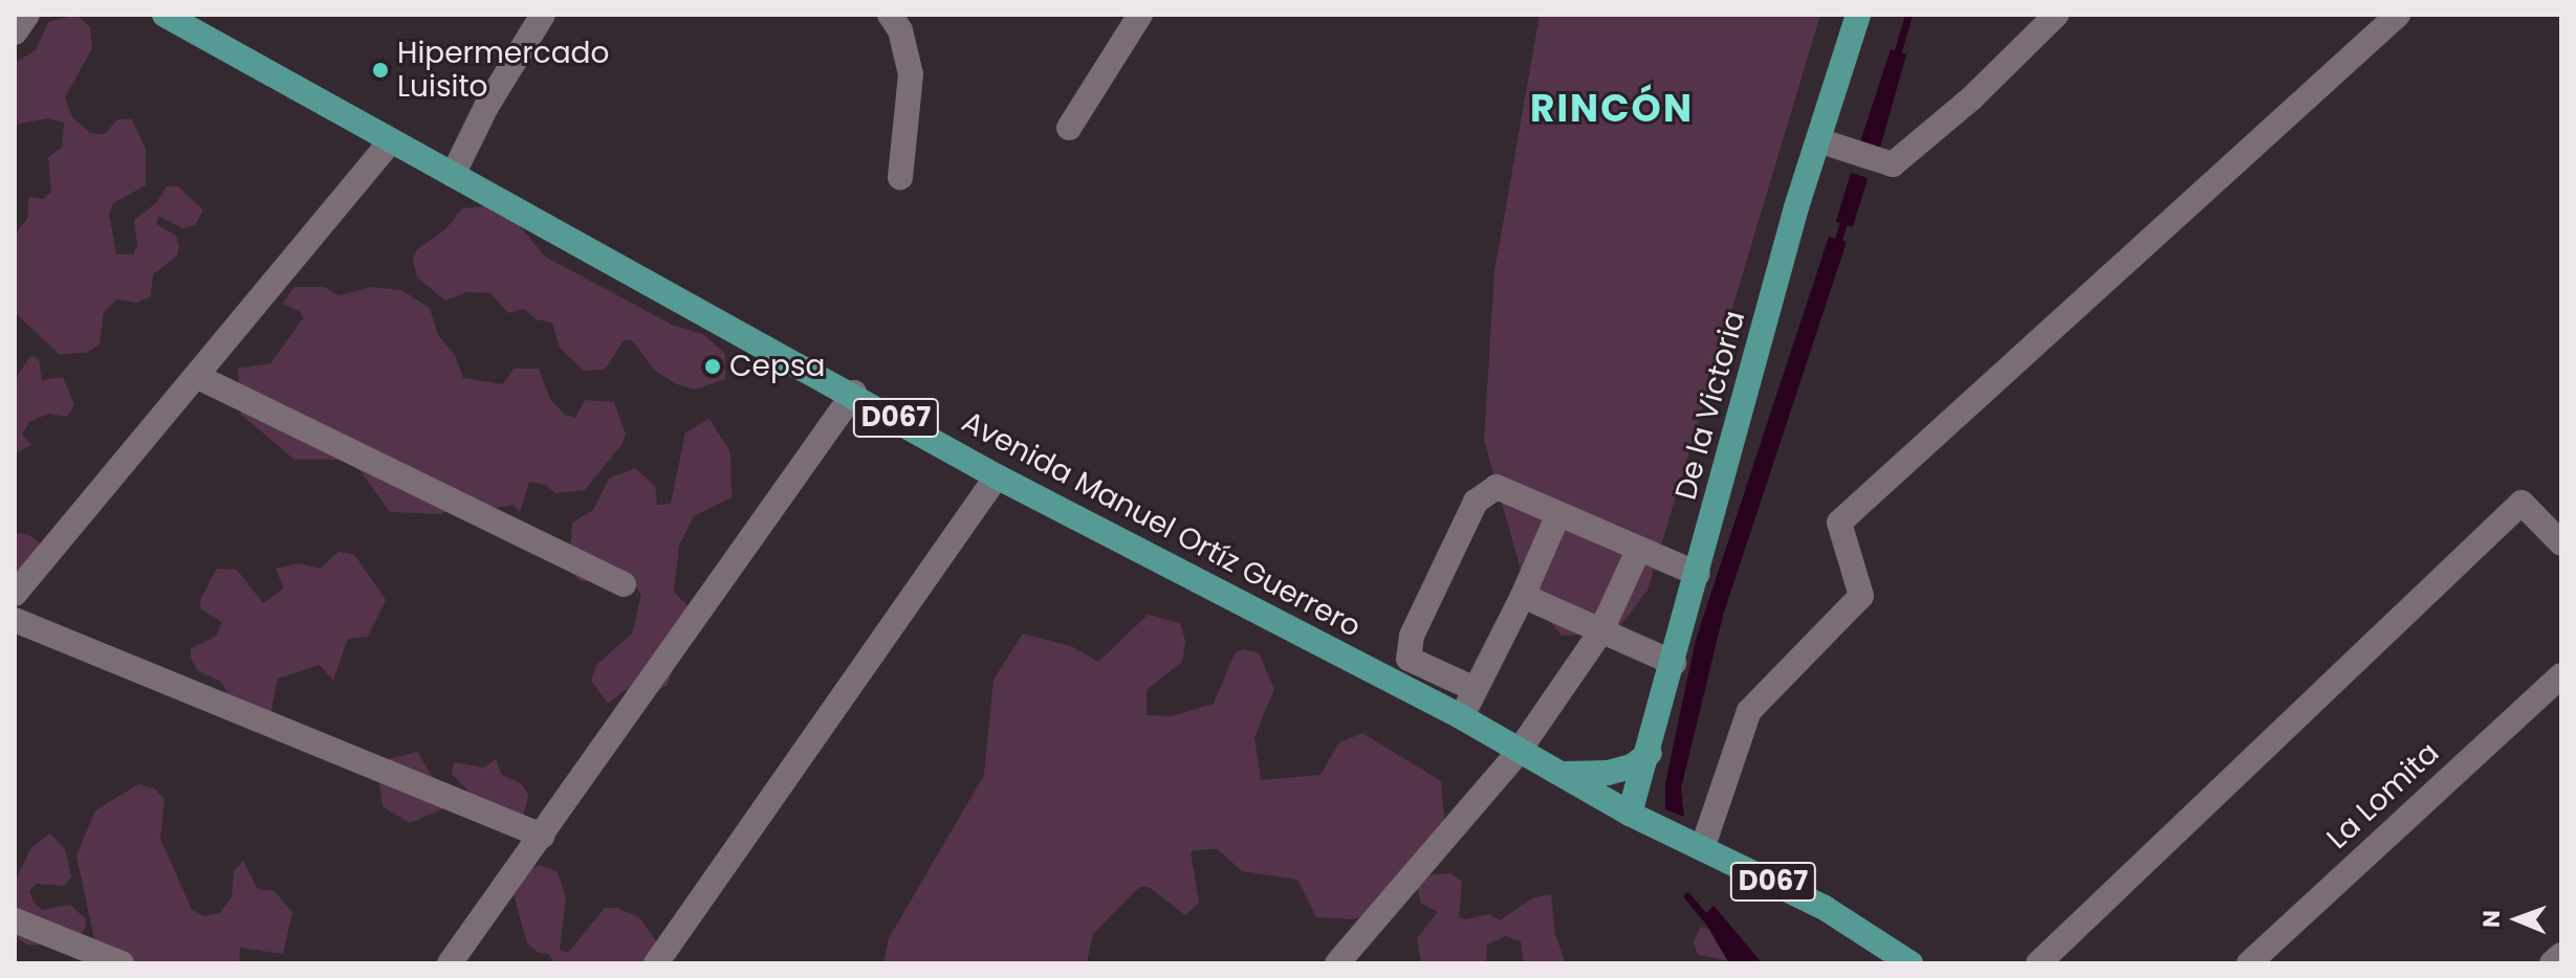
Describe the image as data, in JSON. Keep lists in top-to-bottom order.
{
  "streets": {
    "main road": ["De la Victoria", "D067", "Avenida Manuel Ortíz Guerrero"],
    "street": ["La Lomita"]
  },
  "crossings": [
    ["De la Victoria", "Avenida Manuel Ortíz Guerrero"]
  ],
  "districts": ["RINCÓN"],
  "places": ["Hipermercado Luisito", "Cepsa"],
  "north": "left"
}
